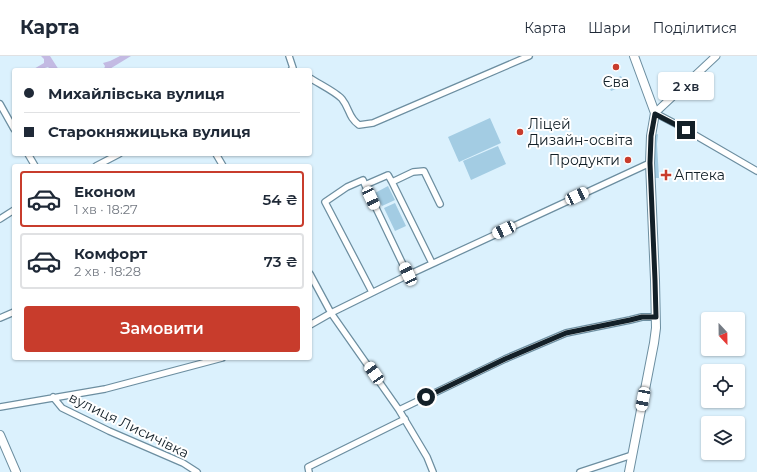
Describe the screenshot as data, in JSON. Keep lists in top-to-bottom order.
{
  "streets": {
    "street": ["вулиця Лисичівка"]
  },
  "places": {
    "other": ["Єва", "Ліцей Дизайн-освіта", "Продукти"],
    "health": ["Аптека"]
  },
  "north": "bottom",
  "page": {
    "header": "Карта",
    "nav": ["Карта", "Шари", "Поділитися"],
    "banner": ["Михайлівська вулиця", "Старокняжицька вулиця"],
    "bubble": "2 хв",
    "list": [
      {
        "name": "Економ",
        "note": "1 хв · 18:27",
        "value": "54 ₴"
      },
      {
        "name": "Комфорт",
        "note": "2 хв · 18:28",
        "value": "73 ₴"
      }
    ],
    "buttons": "Замовити"
  }
}
